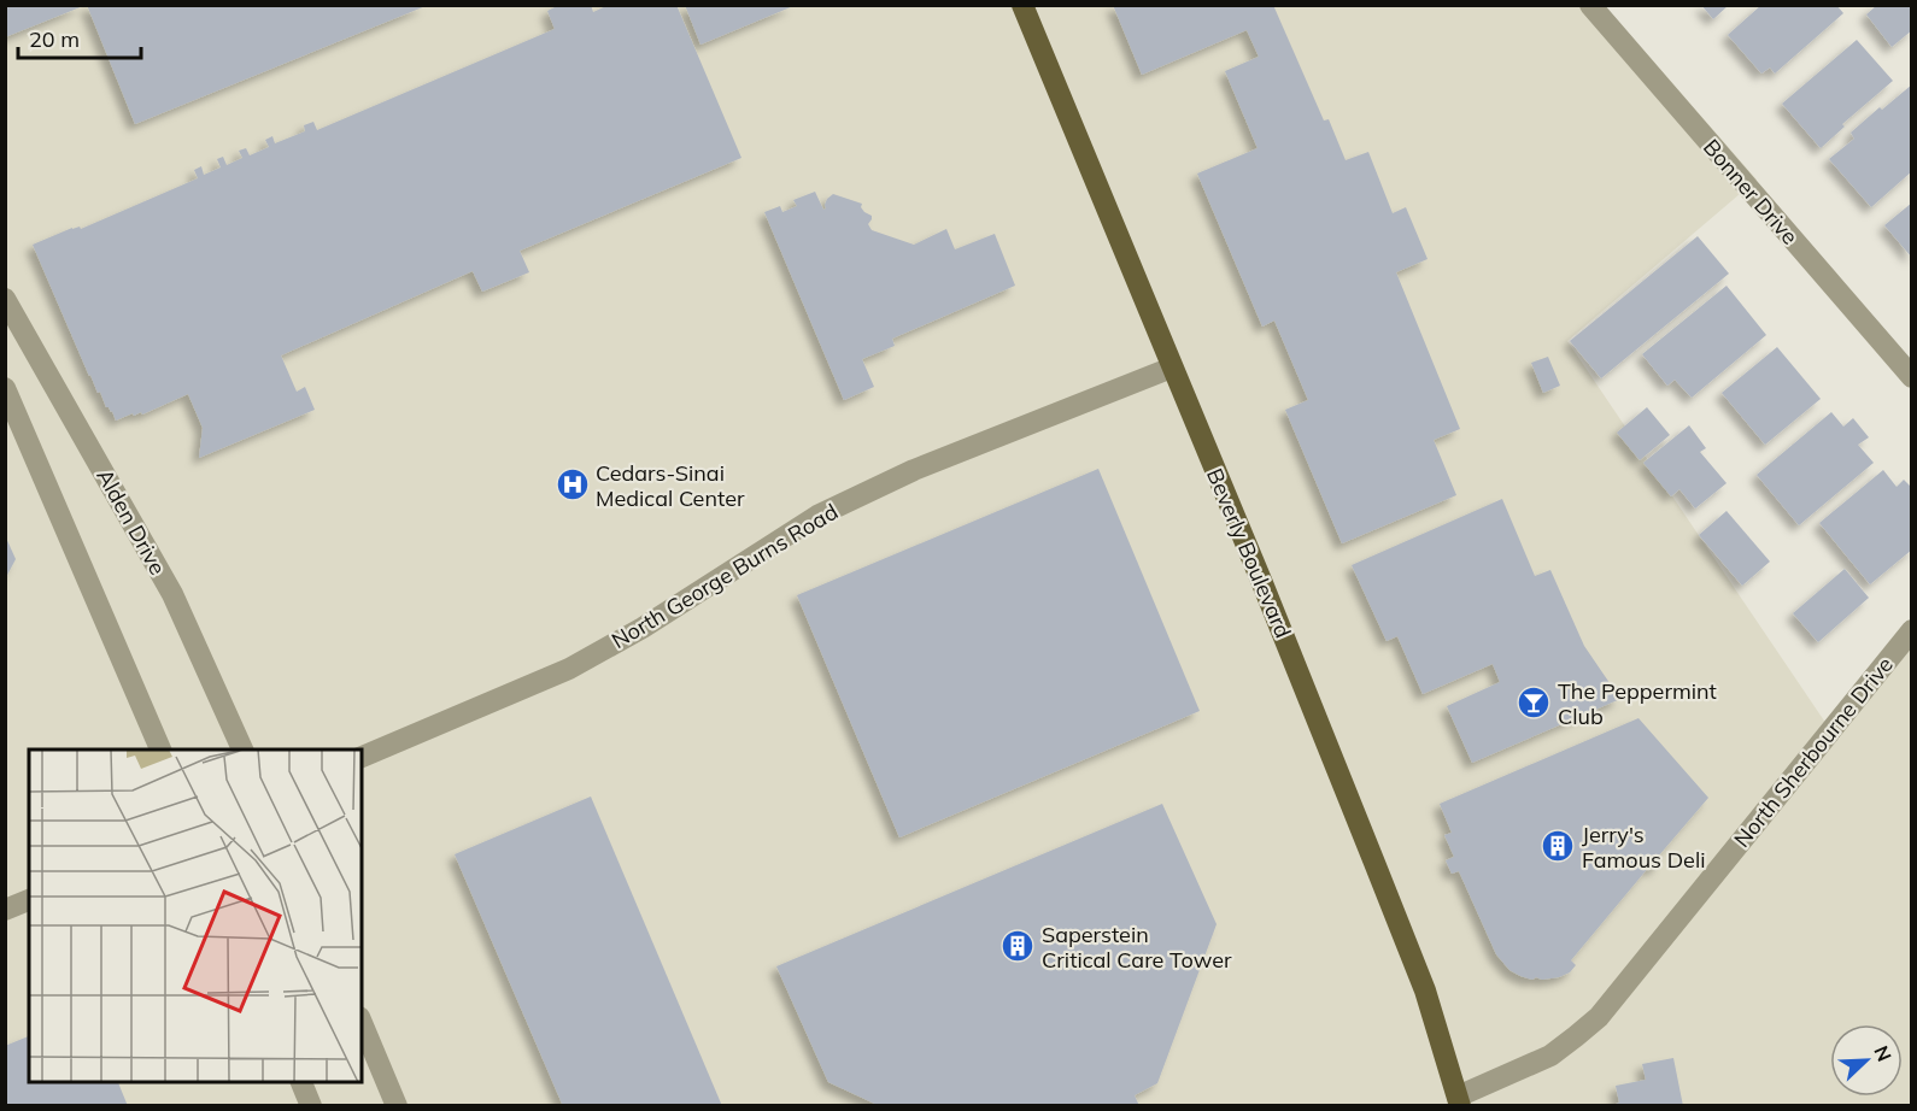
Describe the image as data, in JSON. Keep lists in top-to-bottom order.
{
  "streets": {
    "main road": ["Beverly Boulevard"],
    "street": [
      "Bonner Drive",
      "Alden Drive",
      "North George Burns Road",
      "North Sherbourne Drive"
    ]
  },
  "crossings": [
    ["Beverly Boulevard", "North George Burns Road"],
    ["Beverly Boulevard", "North Sherbourne Drive"]
  ],
  "places": {
    "hospital": ["Cedars-Sinai Medical Center"],
    "bar": ["The Peppermint Club"],
    "building": ["Jerry's Famous Deli", "Saperstein Critical Care Tower"]
  },
  "scale_bar": "20 m",
  "north": "top right"
}
